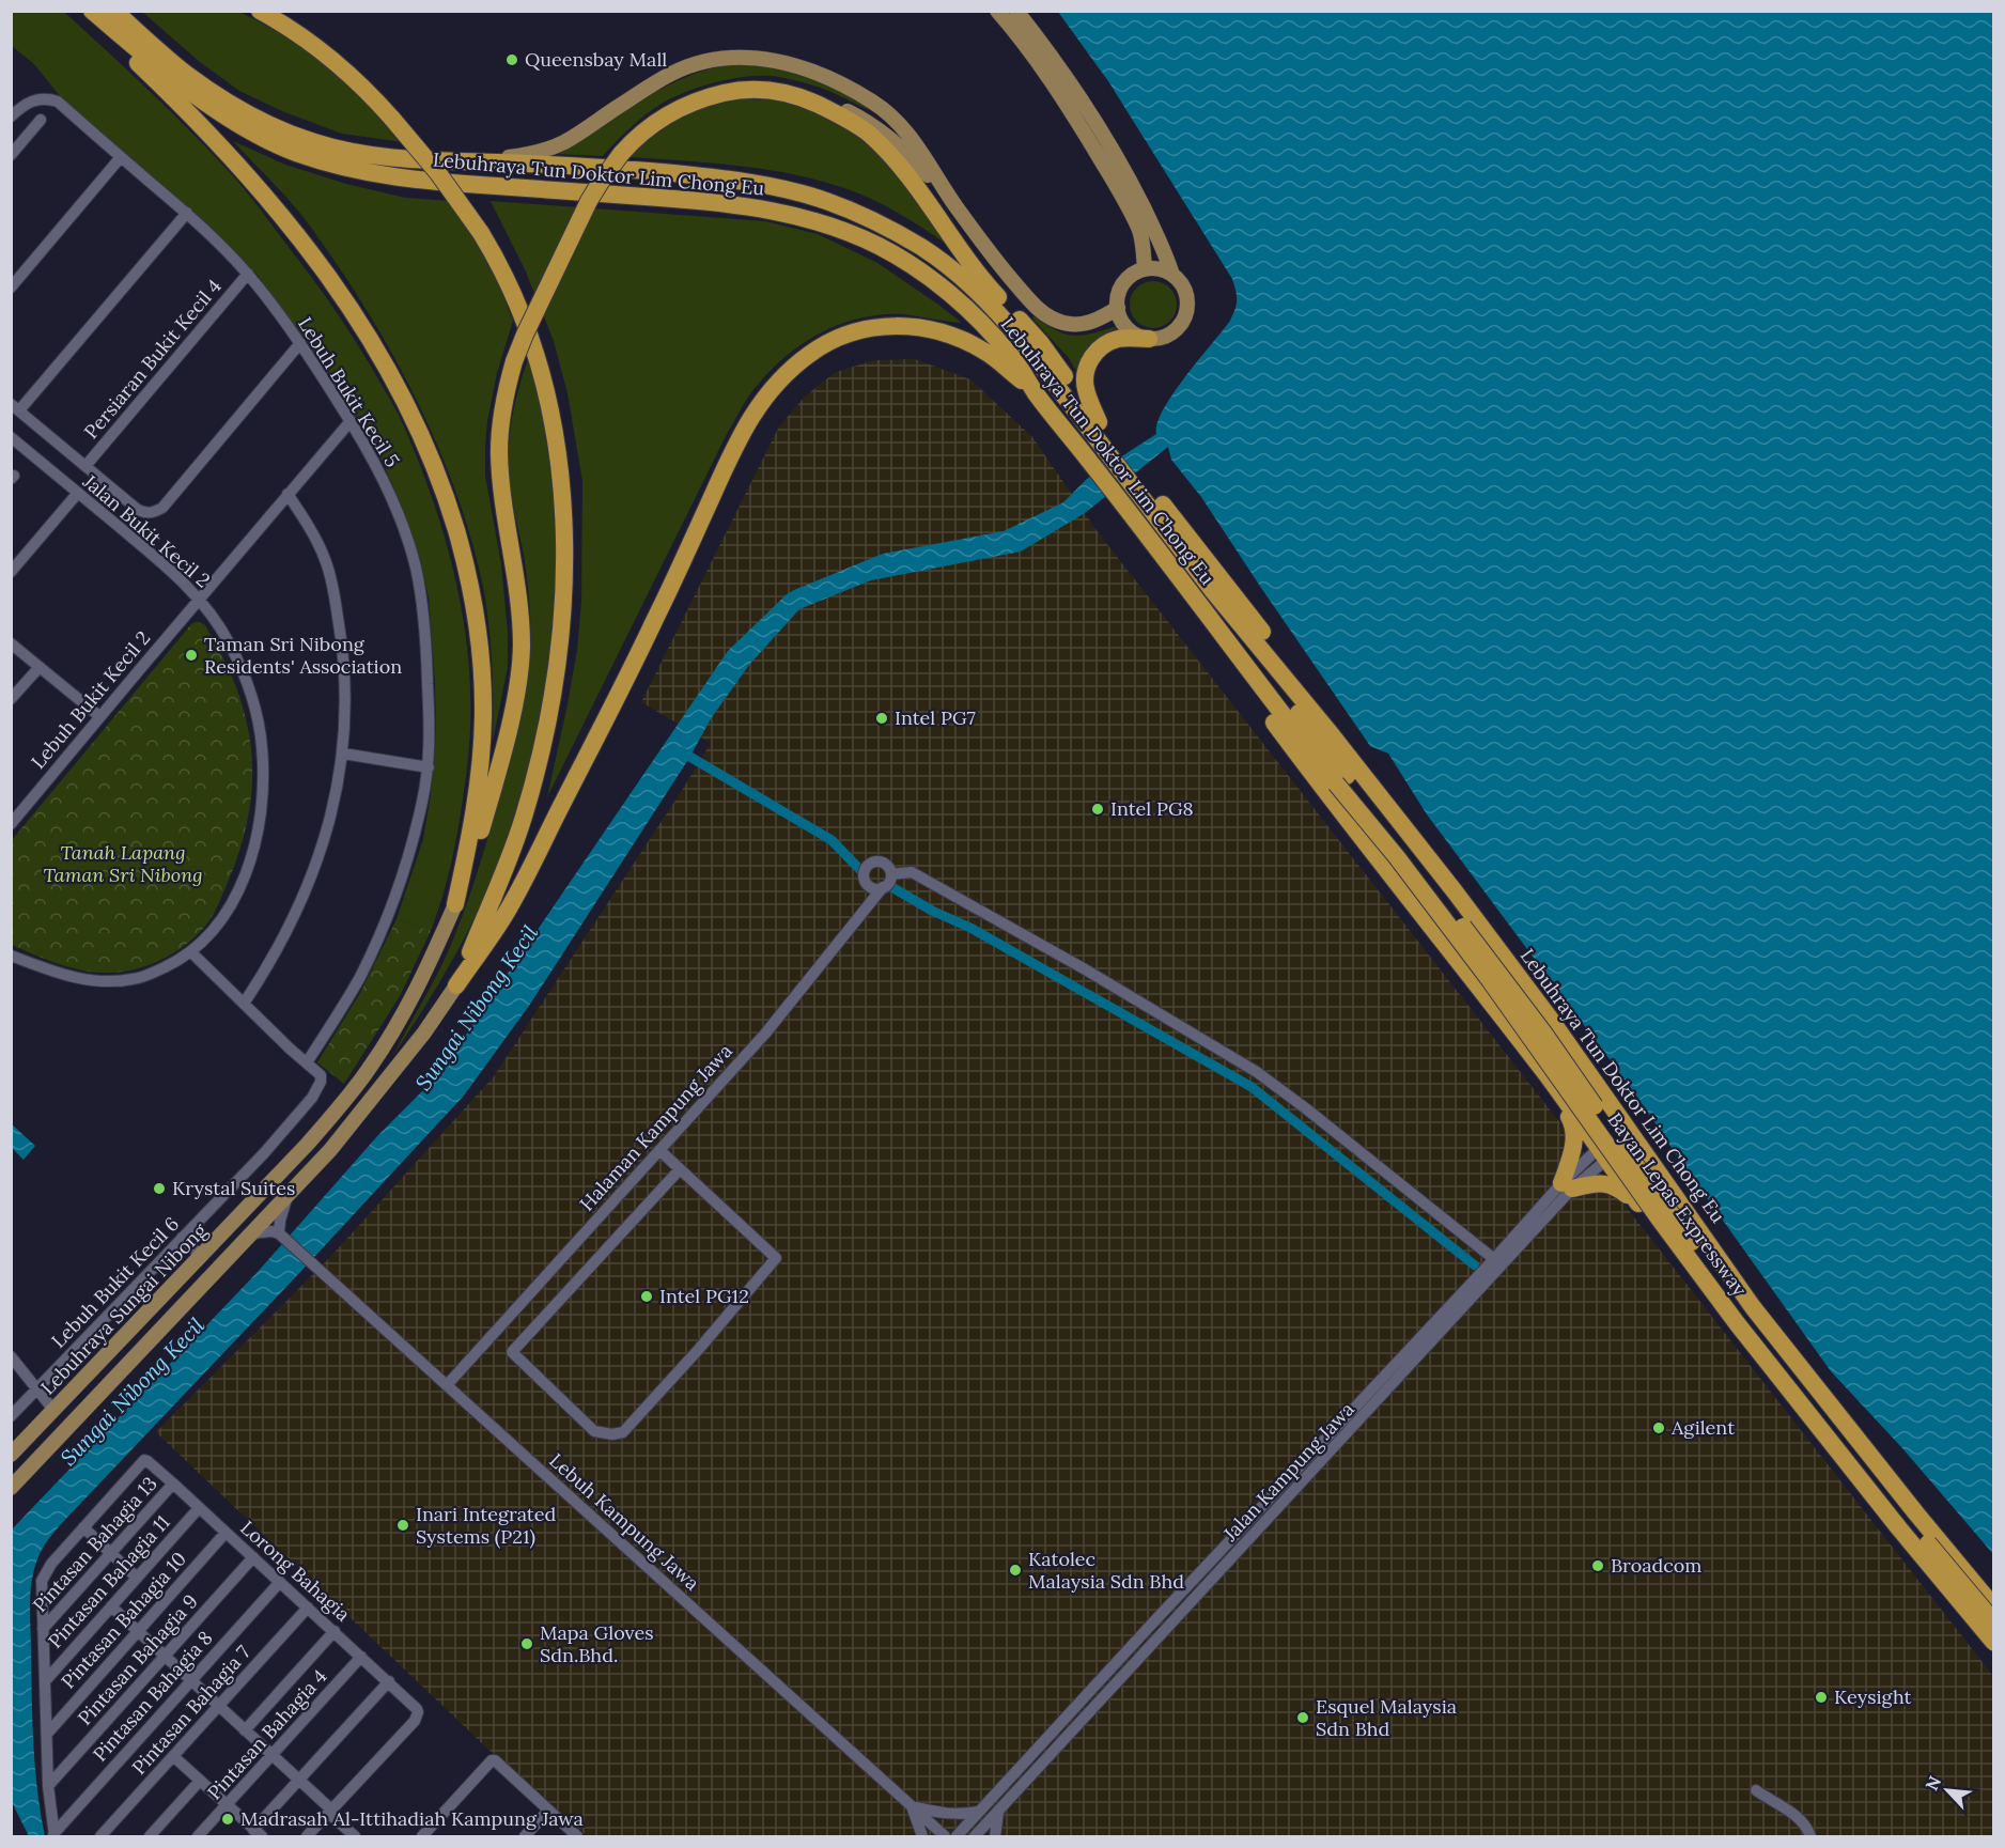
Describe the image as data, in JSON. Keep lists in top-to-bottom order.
{
  "streets": {
    "highway": ["Lebuhraya Tun Doktor Lim Chong Eu", "Bayan Lepas Expressway"],
    "main road": ["Lebuhraya Sungai Nibong"],
    "street": [
      "Persiaran Bukit Kecil 4",
      "Lebuh Bukit Kecil 5",
      "Jalan Bukit Kecil 2",
      "Lebuh Bukit Kecil 2",
      "Halaman Kampung Jawa",
      "Lebuh Bukit Kecil 6",
      "Jalan Kampung Jawa",
      "Lebuh Kampung Jawa",
      "Pintasan Bahagia 13",
      "Lorong Bahagia",
      "Pintasan Bahagia 11",
      "Pintasan Bahagia 10",
      "Pintasan Bahagia 9",
      "Pintasan Bahagia 8",
      "Pintasan Bahagia 7",
      "Pintasan Bahagia 4"
    ]
  },
  "crossings": [
    ["Lebuhraya Tun Doktor Lim Chong Eu", "Bayan Lepas Expressway"],
    ["Lebuhraya Tun Doktor Lim Chong Eu", "Jalan Kampung Jawa"],
    ["Persiaran Bukit Kecil 4", "Lebuh Bukit Kecil 5"],
    ["Lebuh Bukit Kecil 5", "Lebuh Bukit Kecil 2"],
    ["Lebuh Bukit Kecil 5", "Lebuh Bukit Kecil 6"],
    ["Jalan Bukit Kecil 2", "Lebuh Bukit Kecil 2"],
    ["Halaman Kampung Jawa", "Lebuh Kampung Jawa"],
    ["Pintasan Bahagia 13", "Lorong Bahagia"],
    ["Lorong Bahagia", "Pintasan Bahagia 11"],
    ["Lorong Bahagia", "Pintasan Bahagia 10"],
    ["Lorong Bahagia", "Pintasan Bahagia 9"],
    ["Lorong Bahagia", "Pintasan Bahagia 8"],
    ["Lorong Bahagia", "Pintasan Bahagia 7"],
    ["Lorong Bahagia", "Pintasan Bahagia 4"]
  ],
  "water": ["Sungai Nibong Kecil"],
  "parks": ["Tanah Lapang Taman Sri Nibong"],
  "places": [
    "Queensbay Mall",
    "Taman Sri Nibong Residents' Association",
    "Intel PG7",
    "Intel PG8",
    "Krystal Suites",
    "Intel PG12",
    "Agilent",
    "Inari Integrated Systems (P21)",
    "Broadcom",
    "Katolec Malaysia Sdn Bhd",
    "Mapa Gloves Sdn.Bhd.",
    "Keysight",
    "Esquel Malaysia Sdn Bhd",
    "Madrasah Al-Ittihadiah Kampung Jawa"
  ],
  "north": "top left"
}
